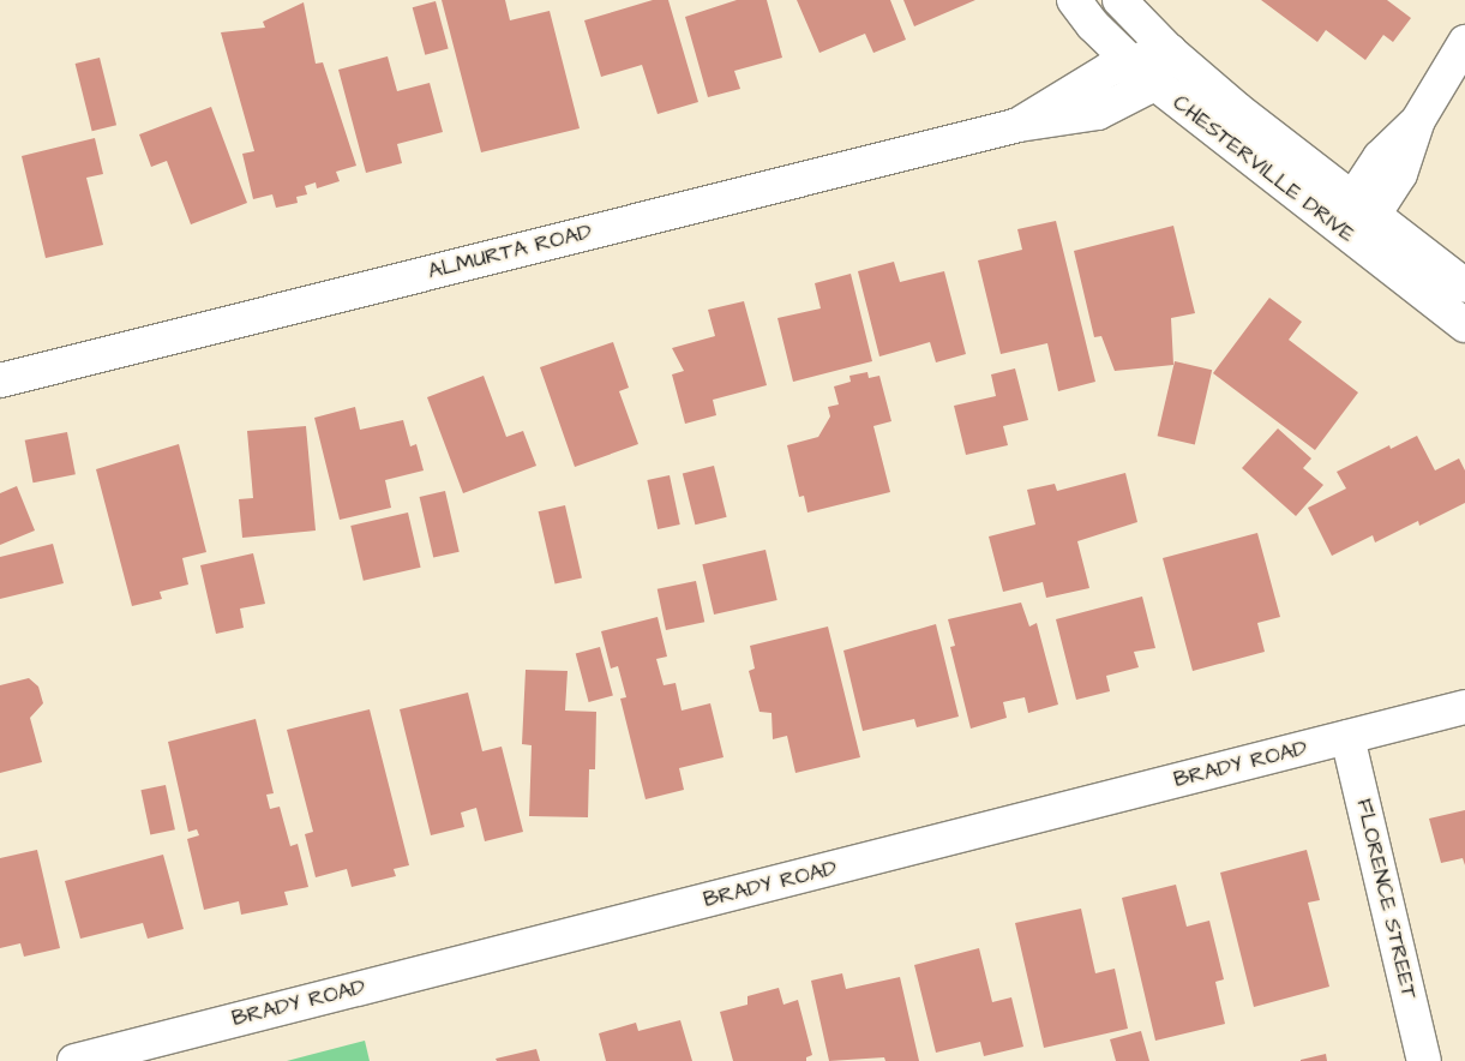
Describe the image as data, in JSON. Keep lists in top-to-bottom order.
{
  "streets": {
    "street": [
      "CHESTERVILLE DRIVE",
      "ALMURTA ROAD",
      "BRADY ROAD",
      "FLORENCE STREET"
    ]
  },
  "crossings": [
    ["CHESTERVILLE DRIVE", "ALMURTA ROAD"],
    ["BRADY ROAD", "FLORENCE STREET"]
  ]
}
